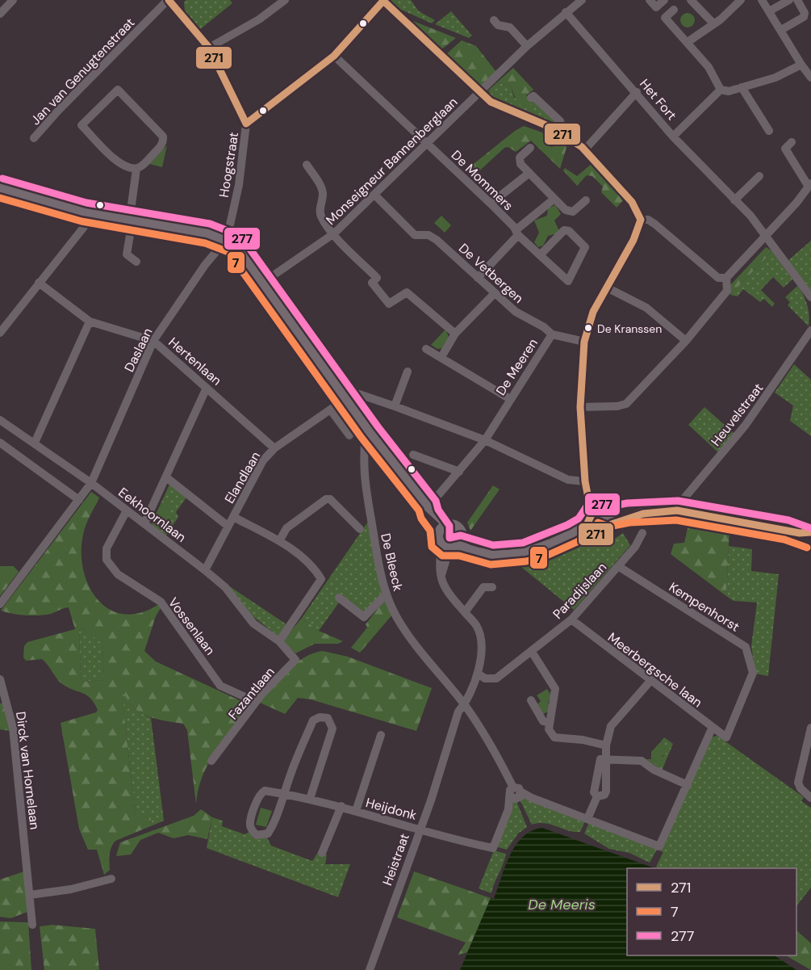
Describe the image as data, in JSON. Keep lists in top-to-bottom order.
{
  "streets": {
    "street": [
      "Jan van Genugtenstraat",
      "Het Fort",
      "Monseigneur Bannenberglaan",
      "Hoogstraat",
      "De Mommers",
      "De Vetbergen",
      "Daslaan",
      "Hertenlaan",
      "De Meeren",
      "Heuvelstraat",
      "Elandlaan",
      "Eekhoornlaan",
      "De Bleeck",
      "Paradijslaan",
      "Kempenhorst",
      "Vossenlaan",
      "Meerbergsche laan",
      "Fazantlaan",
      "Dirck van Hornelaan",
      "Heijdonk",
      "Heistraat"
    ]
  },
  "crossings": [
    ["Jan van Genugtenstraat", "Hoogstraat"],
    ["Het Fort", "Monseigneur Bannenberglaan"],
    ["Monseigneur Bannenberglaan", "De Mommers"],
    ["Monseigneur Bannenberglaan", "De Vetbergen"],
    ["Hoogstraat", "Daslaan"],
    ["De Vetbergen", "De Meeren"],
    ["Daslaan", "Hertenlaan"],
    ["Daslaan", "Eekhoornlaan"],
    ["Hertenlaan", "Elandlaan"],
    ["Elandlaan", "Eekhoornlaan"],
    ["Eekhoornlaan", "Vossenlaan"],
    ["Eekhoornlaan", "Fazantlaan"],
    ["De Bleeck", "Heijdonk"],
    ["De Bleeck", "Heistraat"],
    ["Paradijslaan", "Kempenhorst"],
    ["Paradijslaan", "Meerbergsche laan"],
    ["Paradijslaan", "Heistraat"],
    ["Kempenhorst", "Meerbergsche laan"],
    ["Vossenlaan", "Fazantlaan"],
    ["Heijdonk", "Heistraat"]
  ],
  "water": ["De Meeris"],
  "places": ["De Kranssen"],
  "lines": ["transit line 271", "transit line 277", "transit line 7"],
  "legend": ["271", "7", "277"]
}
